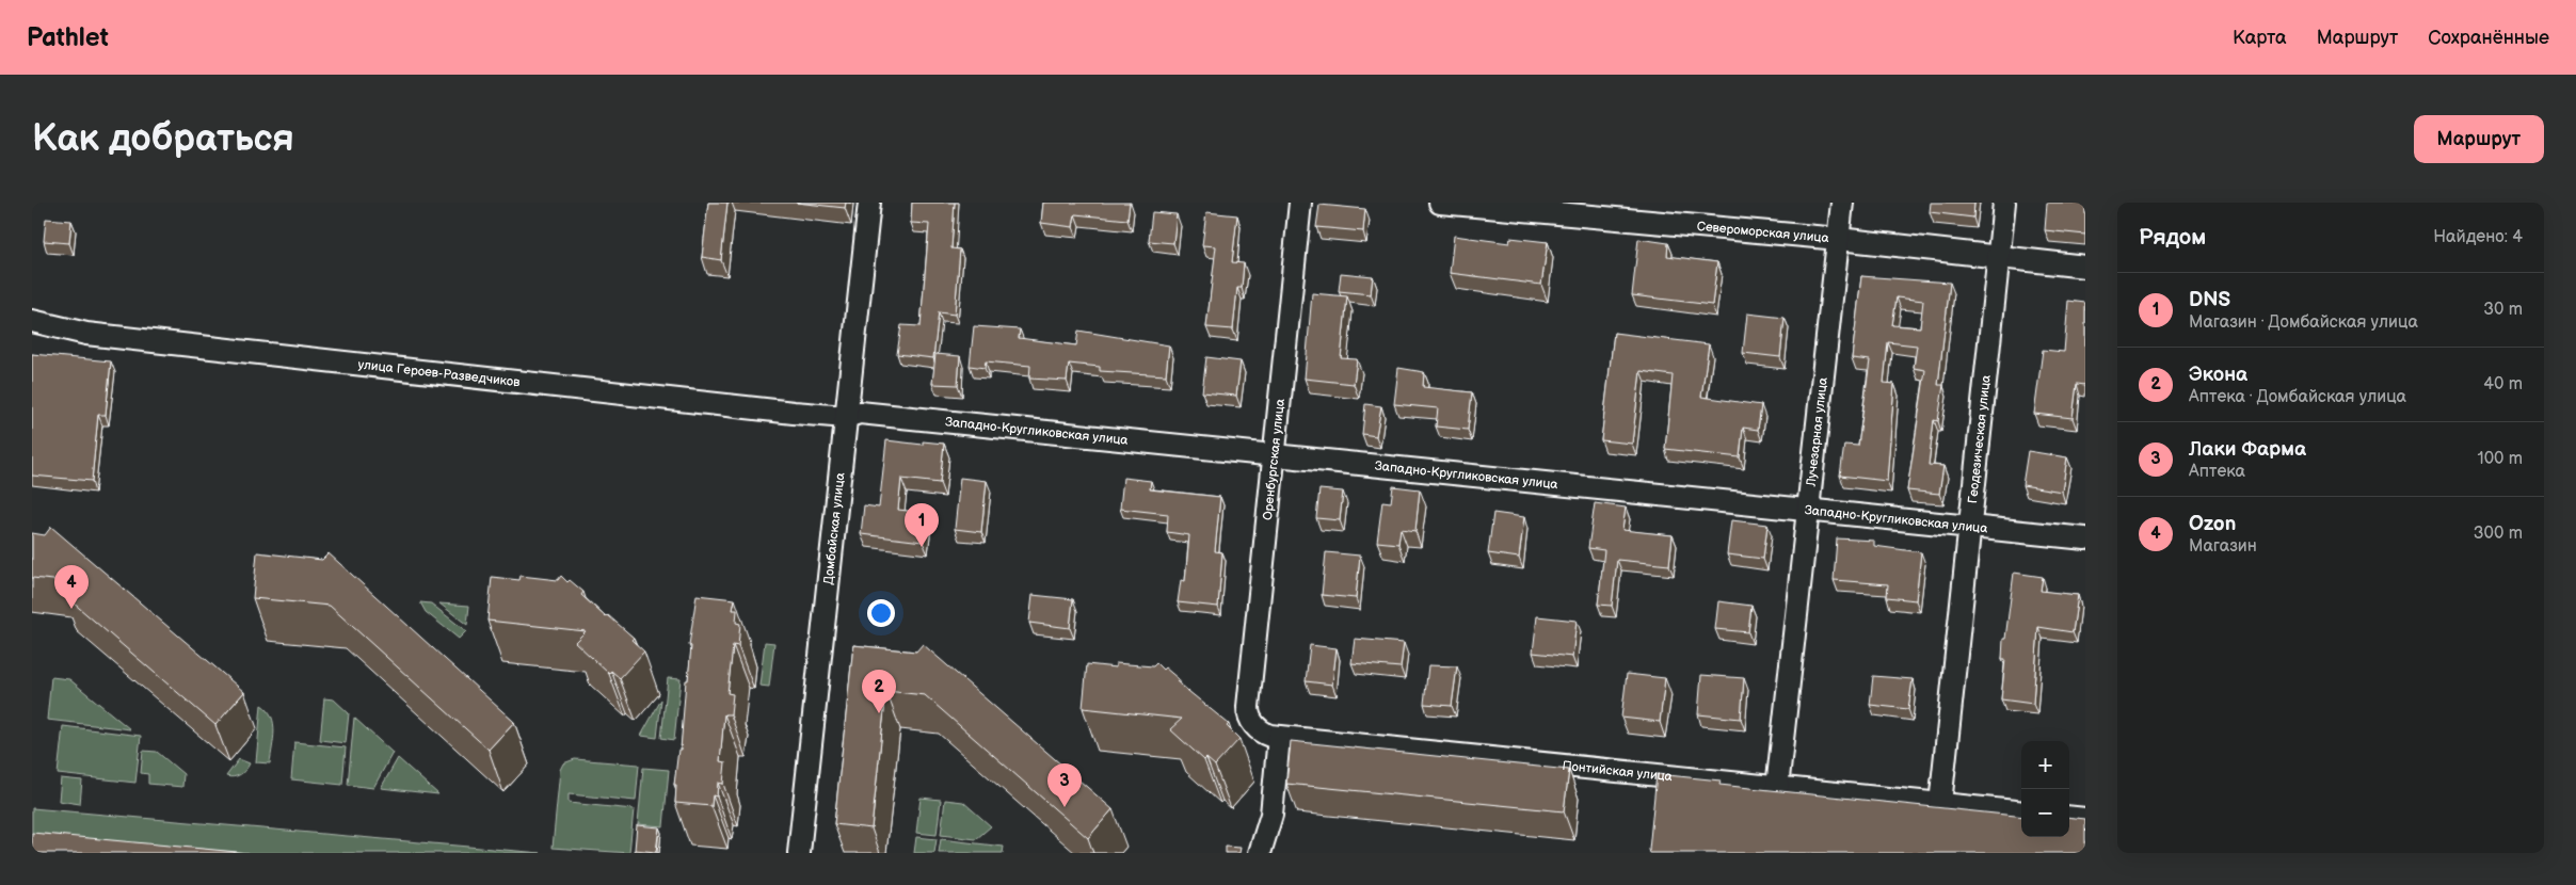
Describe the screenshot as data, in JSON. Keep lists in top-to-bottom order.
{
  "streets": {
    "street": [
      "Североморская улица",
      "улица Героев-Разведчиков",
      "Западно-Кругликовская улица",
      "Лучезарная улица",
      "Геодезическая улица",
      "Оренбургская улица",
      "Домбайская улица",
      "Понтийская улица"
    ]
  },
  "crossings": [
    ["Североморская улица", "Лучезарная улица"],
    ["Североморская улица", "Геодезическая улица"],
    ["улица Героев-Разведчиков", "Западно-Кругликовская улица"],
    ["улица Героев-Разведчиков", "Домбайская улица"],
    ["Западно-Кругликовская улица", "Лучезарная улица"],
    ["Западно-Кругликовская улица", "Геодезическая улица"],
    ["Западно-Кругликовская улица", "Оренбургская улица"],
    ["Западно-Кругликовская улица", "Домбайская улица"],
    ["Лучезарная улица", "Понтийская улица"],
    ["Геодезическая улица", "Понтийская улица"],
    ["Оренбургская улица", "Понтийская улица"]
  ],
  "page": {
    "header": "Pathlet",
    "nav": ["Карта", "Маршрут", "Сохранённые"],
    "buttons": "Маршрут",
    "title": "Как добраться",
    "heading": ["Рядом", "Найдено: 4"],
    "list": [
      {
        "mark": "1",
        "name": "DNS",
        "note": "Магазин · Домбайская улица",
        "value": "30 m"
      },
      {
        "mark": "2",
        "name": "Экона",
        "note": "Аптека · Домбайская улица",
        "value": "40 m"
      },
      {
        "mark": "3",
        "name": "Лаки Фарма",
        "note": "Аптека",
        "value": "100 m"
      },
      {
        "mark": "4",
        "name": "Ozon",
        "note": "Магазин",
        "value": "300 m"
      }
    ],
    "pins": [
      "1",
      "4",
      "2",
      "3"
    ],
    "map_buttons": ["+", "−"]
  }
}
